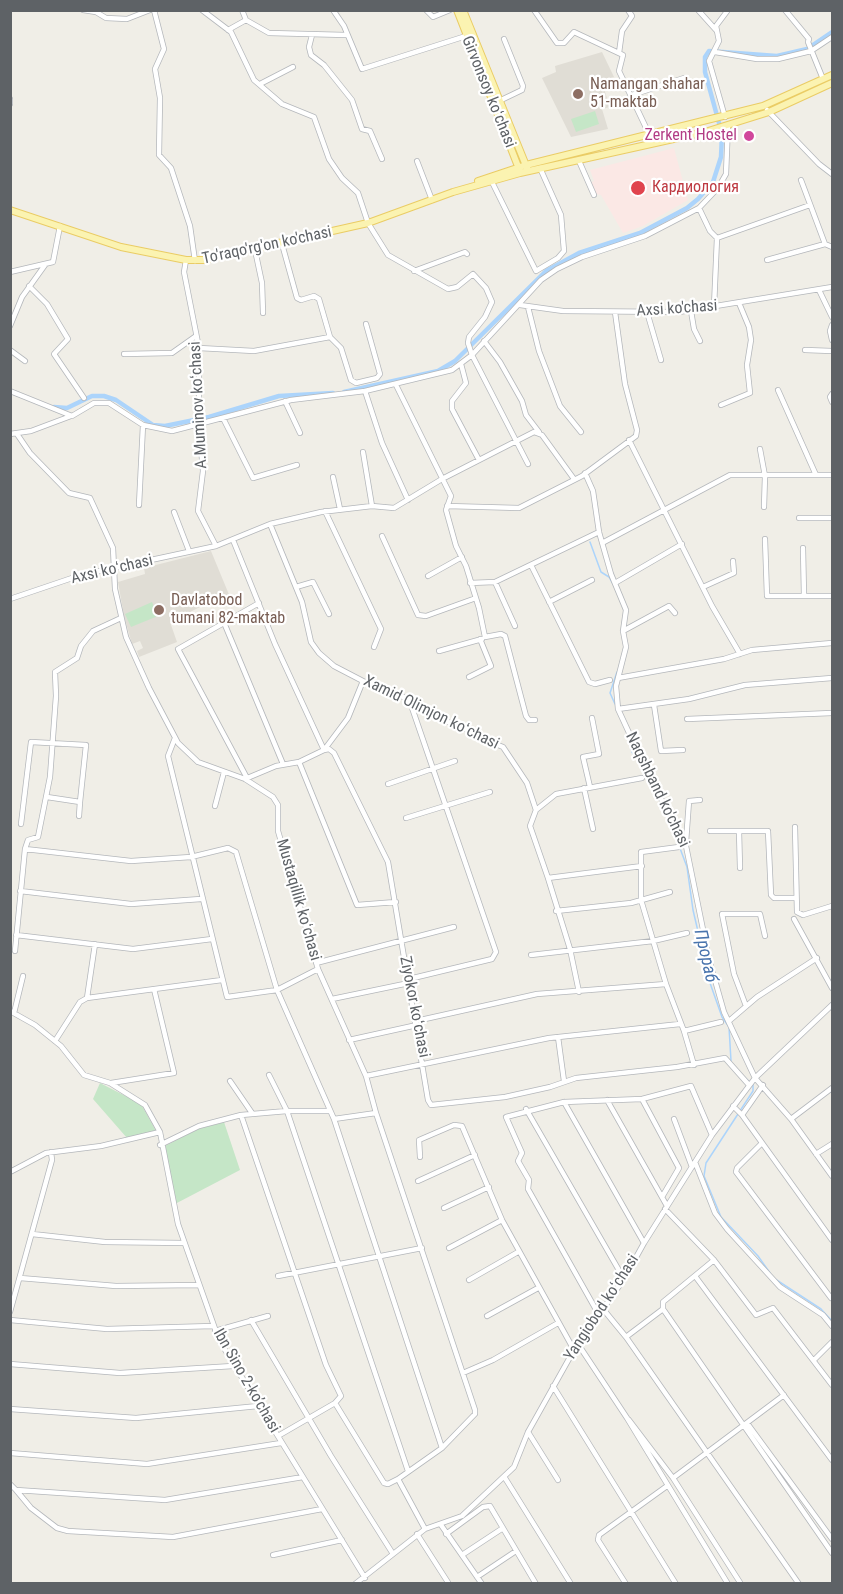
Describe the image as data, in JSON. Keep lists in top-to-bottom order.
{
  "streets": {
    "main road": ["Girvonsoy koʻchasi", "To'raqo'rg'on ko'chasi"],
    "street": [
      "Axsi ko'chasi",
      "A.Muminov koʻchasi",
      "Axsi koʻchasi",
      "Xamid Olimjon koʻchasi",
      "Naqshband ko'chasi",
      "Mustaqillik koʻchasi",
      "Ziyokor koʻchasi",
      "Yangiobod koʻchasi",
      "Ibn Sino 2-koʼchasi"
    ]
  },
  "crossings": [
    ["Girvonsoy koʻchasi", "To'raqo'rg'on ko'chasi"],
    ["To'raqo'rg'on ko'chasi", "A.Muminov koʻchasi"],
    ["A.Muminov koʻchasi", "Axsi koʻchasi"],
    ["Axsi koʻchasi", "Xamid Olimjon koʻchasi"],
    ["Axsi koʻchasi", "Mustaqillik koʻchasi"],
    ["Axsi koʻchasi", "Ziyokor koʻchasi"],
    ["Naqshband ko'chasi", "Yangiobod koʻchasi"],
    ["Yangiobod koʻchasi", "Ibn Sino 2-koʼchasi"]
  ],
  "water": ["Прораб"],
  "places": [
    "Namangan shahar 51-maktab",
    "Zerkent Hostel",
    "Кардиология",
    "Davlatobod tumani 82-maktab"
  ]
}
